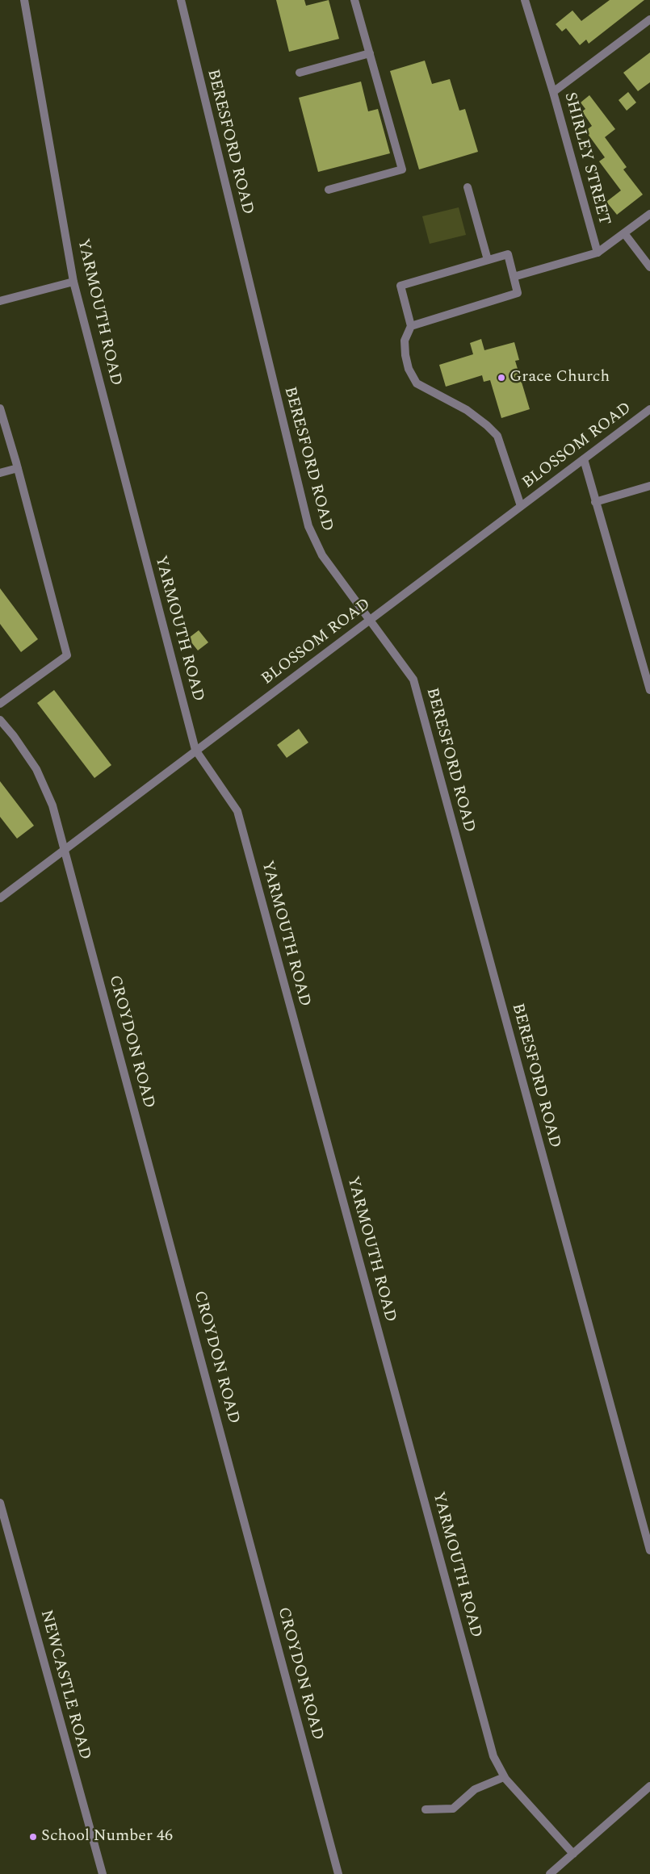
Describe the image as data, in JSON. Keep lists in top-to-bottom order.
{
  "streets": {
    "street": [
      "BERESFORD ROAD",
      "SHIRLEY STREET",
      "YARMOUTH ROAD",
      "BLOSSOM ROAD",
      "CROYDON ROAD",
      "NEWCASTLE ROAD"
    ]
  },
  "crossings": [
    ["BERESFORD ROAD", "BLOSSOM ROAD"],
    ["YARMOUTH ROAD", "BLOSSOM ROAD"],
    ["BLOSSOM ROAD", "CROYDON ROAD"]
  ],
  "places": ["Grace Church", "School Number 46"]
}
